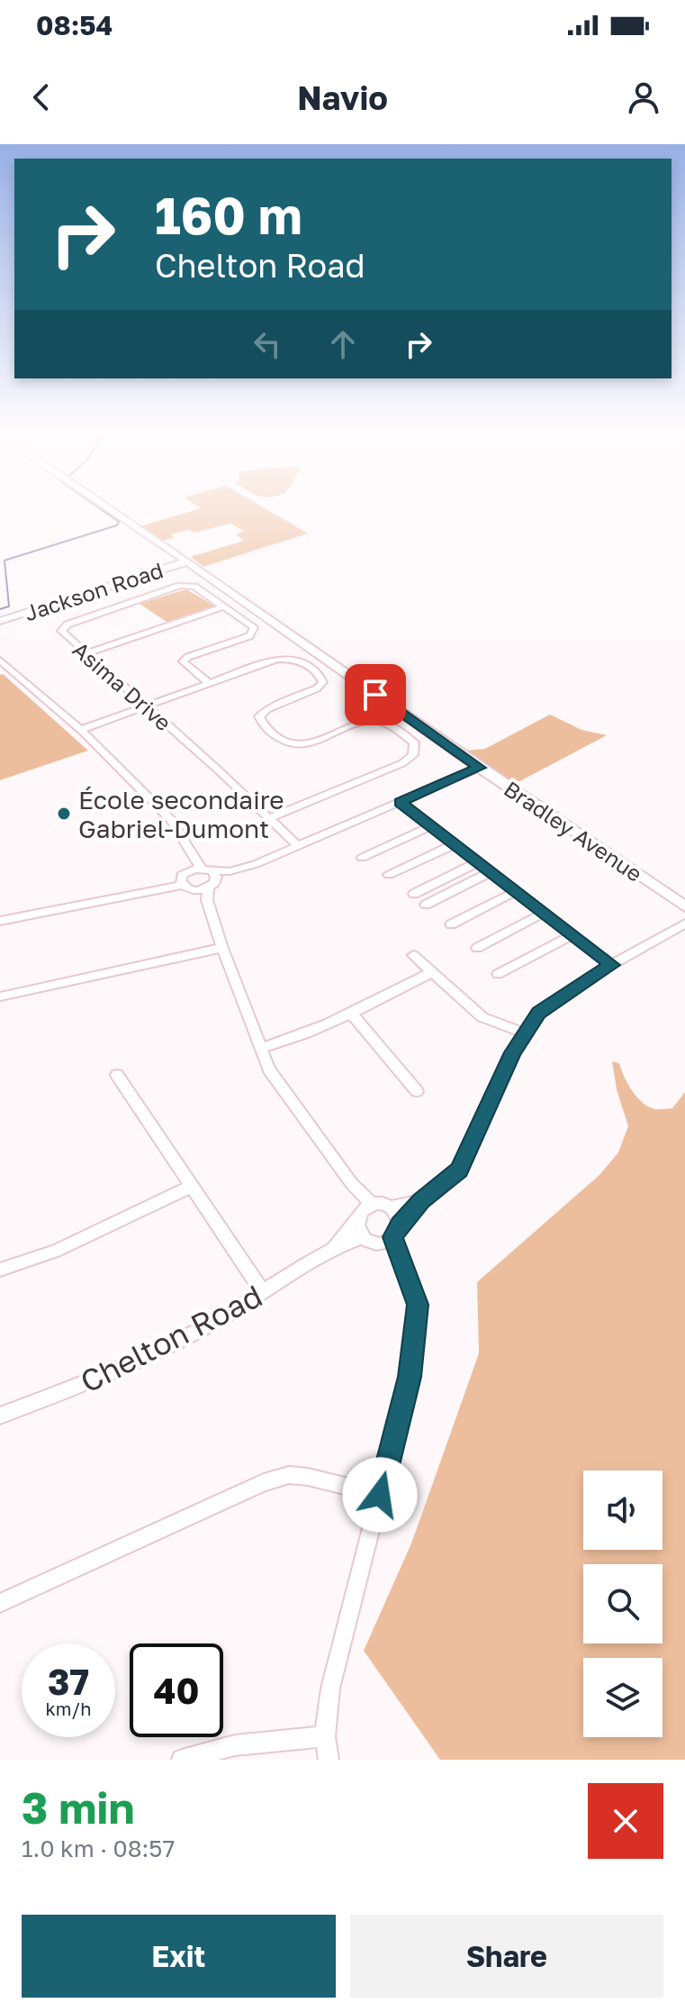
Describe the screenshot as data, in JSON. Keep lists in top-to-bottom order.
{
  "streets": {
    "main road": ["Jackson Road", "Bradley Avenue"],
    "street": ["Asima Drive", "Chelton Road"]
  },
  "crossings": [
    ["Jackson Road", "Bradley Avenue"]
  ],
  "places": ["École secondaire Gabriel-Dumont"],
  "page": {
    "status": "08:54",
    "header": "Navio",
    "turn": ["160 m", "Chelton Road"],
    "speed": "37 km/h",
    "limit": "40",
    "heading": ["3 min", "1.0 km · 08:57"],
    "buttons": ["Exit", "Share"]
  }
}
